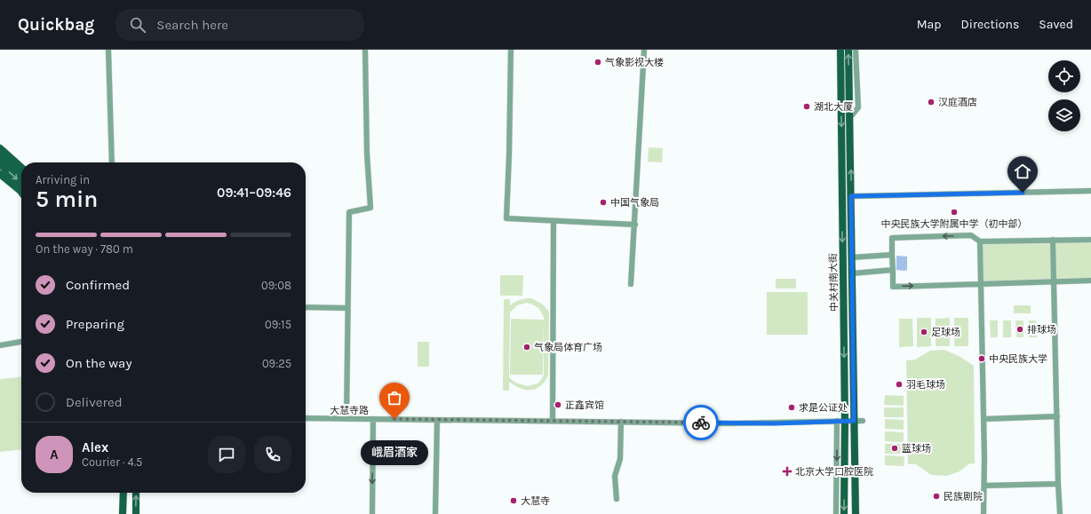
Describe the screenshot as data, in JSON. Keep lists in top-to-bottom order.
{
  "streets": {
    "main road": ["中关村南大街"],
    "street": ["大慧寺路"]
  },
  "crossings": [
    ["中关村南大街", "大慧寺路"]
  ],
  "places": {
    "other": [
      "气象影视大楼",
      "汉庭酒店",
      "湖北大厦",
      "中国气象局",
      "中央民族大学附属中学（初中部）",
      "排球场",
      "足球场",
      "气象局体育广场",
      "中央民族大学",
      "羽毛球场",
      "正鑫宾馆",
      "求是公证处",
      "峨眉酒家",
      "篮球场",
      "民族剧院",
      "大慧寺"
    ],
    "health": ["北京大学口腔医院"]
  },
  "page": {
    "header": "Quickbag",
    "search": "Search here",
    "nav": ["Map", "Directions", "Saved"],
    "heading": ["5 min", "Arriving in", "09:41–09:46"],
    "panel": ["Alex", "Courier · 4.5"],
    "bar": "On the way · 780 m",
    "list": [
      ["Confirmed", "09:08"],
      ["Preparing", "09:15"],
      ["On the way", "09:25"],
      "Delivered"
    ],
    "round": "A",
    "bubble": "峨眉酒家"
  }
}
